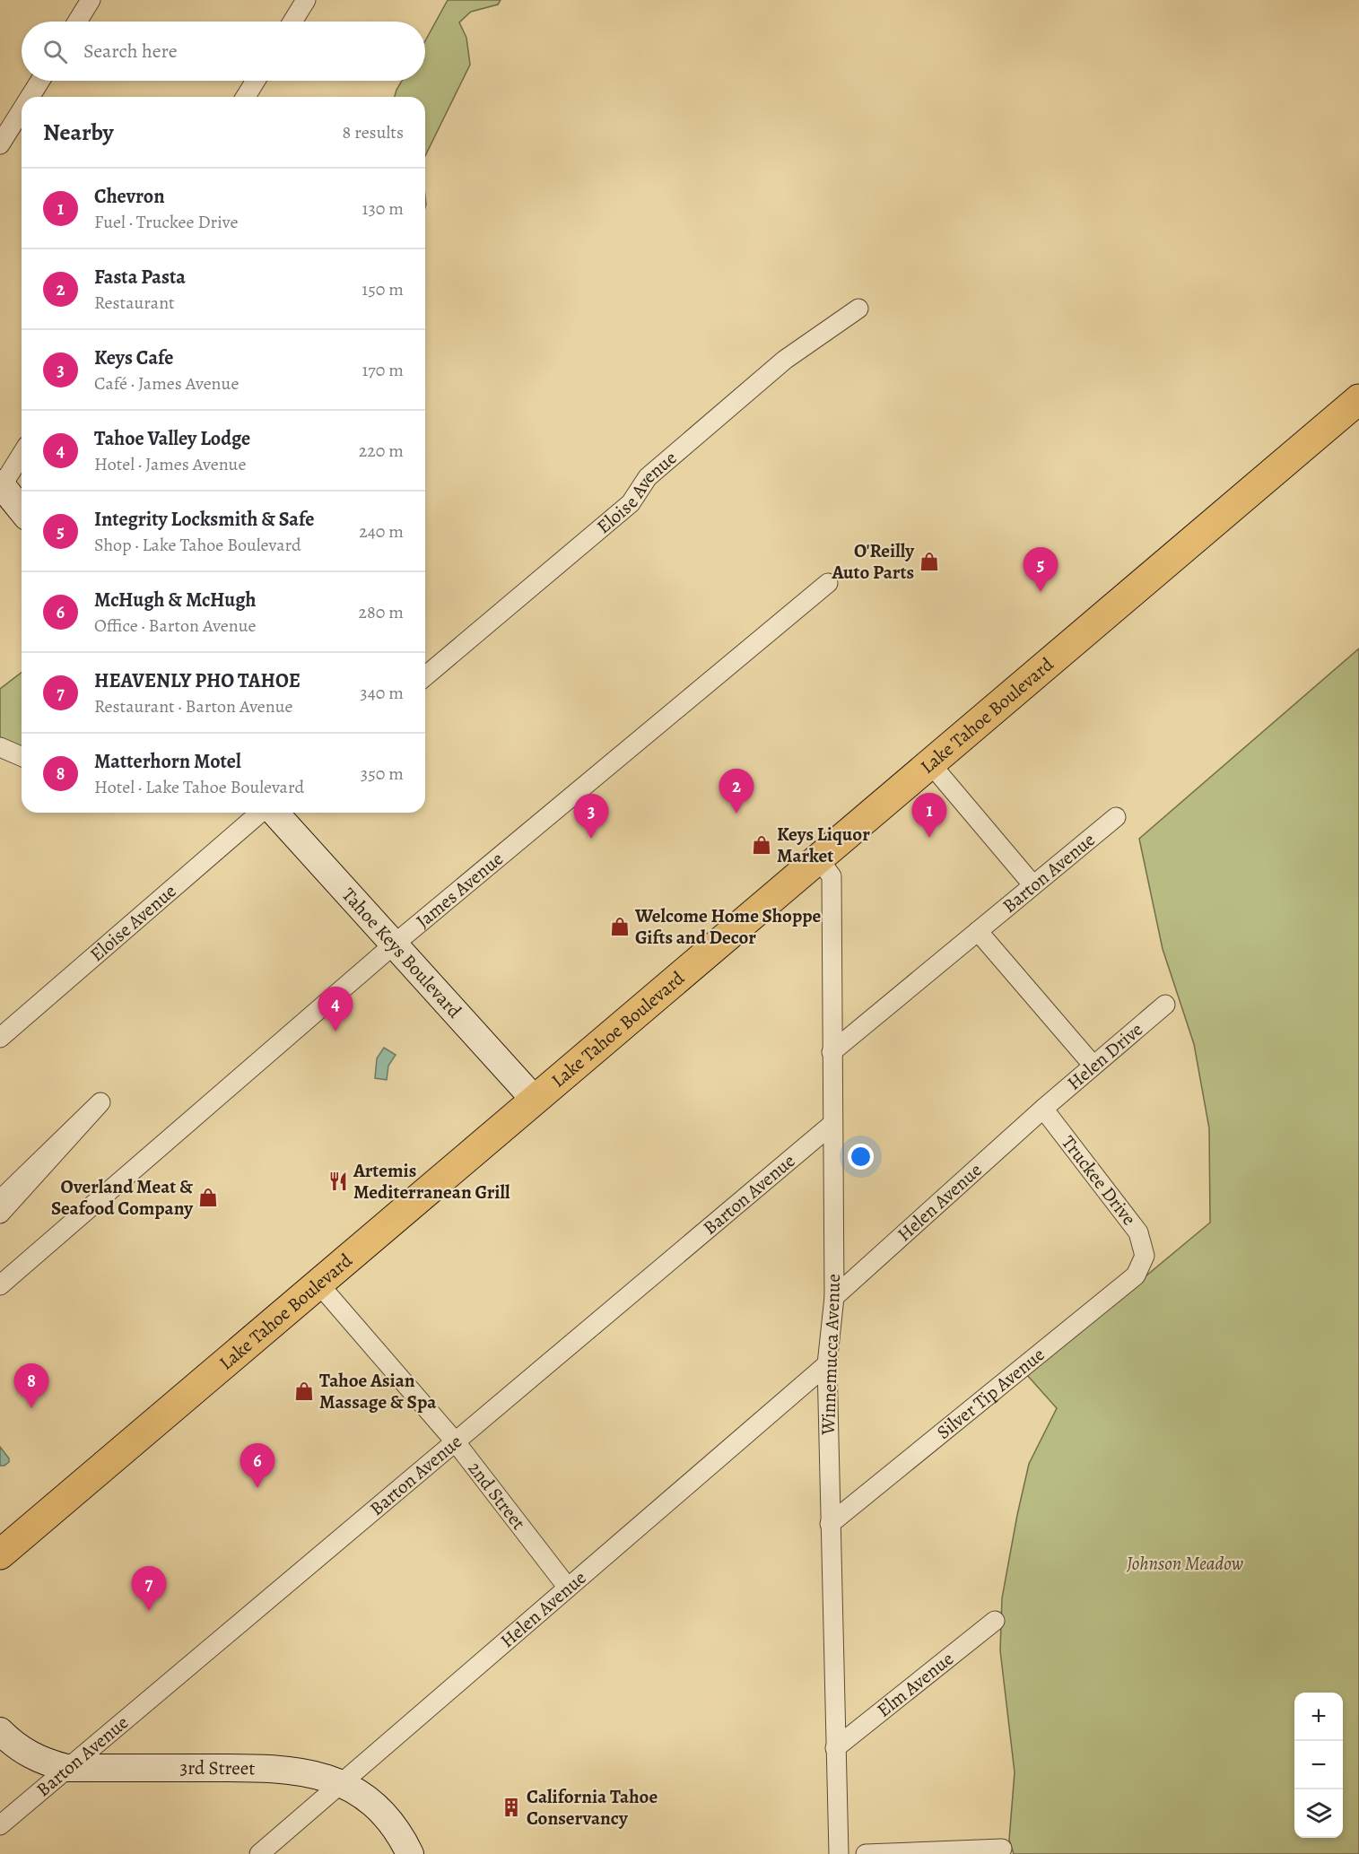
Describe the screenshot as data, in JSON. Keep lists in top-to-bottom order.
{
  "streets": {
    "highway": ["Lake Tahoe Boulevard"],
    "street": [
      "Eloise Avenue",
      "Barton Avenue",
      "James Avenue",
      "Tahoe Keys Boulevard",
      "Helen Drive",
      "Truckee Drive",
      "Helen Avenue",
      "Winnemucca Avenue",
      "Silver Tip Avenue",
      "2nd Street",
      "Elm Avenue",
      "3rd Street"
    ]
  },
  "crossings": [
    ["Lake Tahoe Boulevard", "Tahoe Keys Boulevard"],
    ["Lake Tahoe Boulevard", "Winnemucca Avenue"],
    ["Lake Tahoe Boulevard", "2nd Street"],
    ["Barton Avenue", "Winnemucca Avenue"],
    ["Barton Avenue", "2nd Street"],
    ["Barton Avenue", "3rd Street"],
    ["James Avenue", "Tahoe Keys Boulevard"],
    ["Helen Drive", "Truckee Drive"],
    ["Helen Drive", "Helen Avenue"],
    ["Truckee Drive", "Helen Avenue"],
    ["Truckee Drive", "Silver Tip Avenue"],
    ["Helen Avenue", "Winnemucca Avenue"],
    ["Helen Avenue", "2nd Street"],
    ["Helen Avenue", "3rd Street"],
    ["Winnemucca Avenue", "Silver Tip Avenue"],
    ["Winnemucca Avenue", "Elm Avenue"]
  ],
  "parks": ["Johnson Meadow"],
  "places": {
    "shop": [
      "O'Reilly Auto Parts",
      "Keys Liquor Market",
      "Welcome Home Shoppe Gifts and Decor",
      "Overland Meat & Seafood Company",
      "Tahoe Asian Massage & Spa"
    ],
    "restaurant": ["Artemis Mediterranean Grill"],
    "building": ["California Tahoe Conservancy"]
  },
  "page": {
    "search": "Search here",
    "heading": ["Nearby", "8 results"],
    "list": [
      {
        "mark": "1",
        "name": "Chevron",
        "note": "Fuel · Truckee Drive",
        "value": "130 m"
      },
      {
        "mark": "2",
        "name": "Fasta Pasta",
        "note": "Restaurant",
        "value": "150 m"
      },
      {
        "mark": "3",
        "name": "Keys Cafe",
        "note": "Café · James Avenue",
        "value": "170 m"
      },
      {
        "mark": "4",
        "name": "Tahoe Valley Lodge",
        "note": "Hotel · James Avenue",
        "value": "220 m"
      },
      {
        "mark": "5",
        "name": "Integrity Locksmith & Safe",
        "note": "Shop · Lake Tahoe Boulevard",
        "value": "240 m"
      },
      {
        "mark": "6",
        "name": "McHugh & McHugh",
        "note": "Office · Barton Avenue",
        "value": "280 m"
      },
      {
        "mark": "7",
        "name": "HEAVENLY PHO TAHOE",
        "note": "Restaurant · Barton Avenue",
        "value": "340 m"
      },
      {
        "mark": "8",
        "name": "Matterhorn Motel",
        "note": "Hotel · Lake Tahoe Boulevard",
        "value": "350 m"
      }
    ],
    "pins": [
      "5",
      "2",
      "1",
      "3",
      "4",
      "8",
      "6",
      "7"
    ],
    "map_buttons": ["+", "−"]
  }
}
